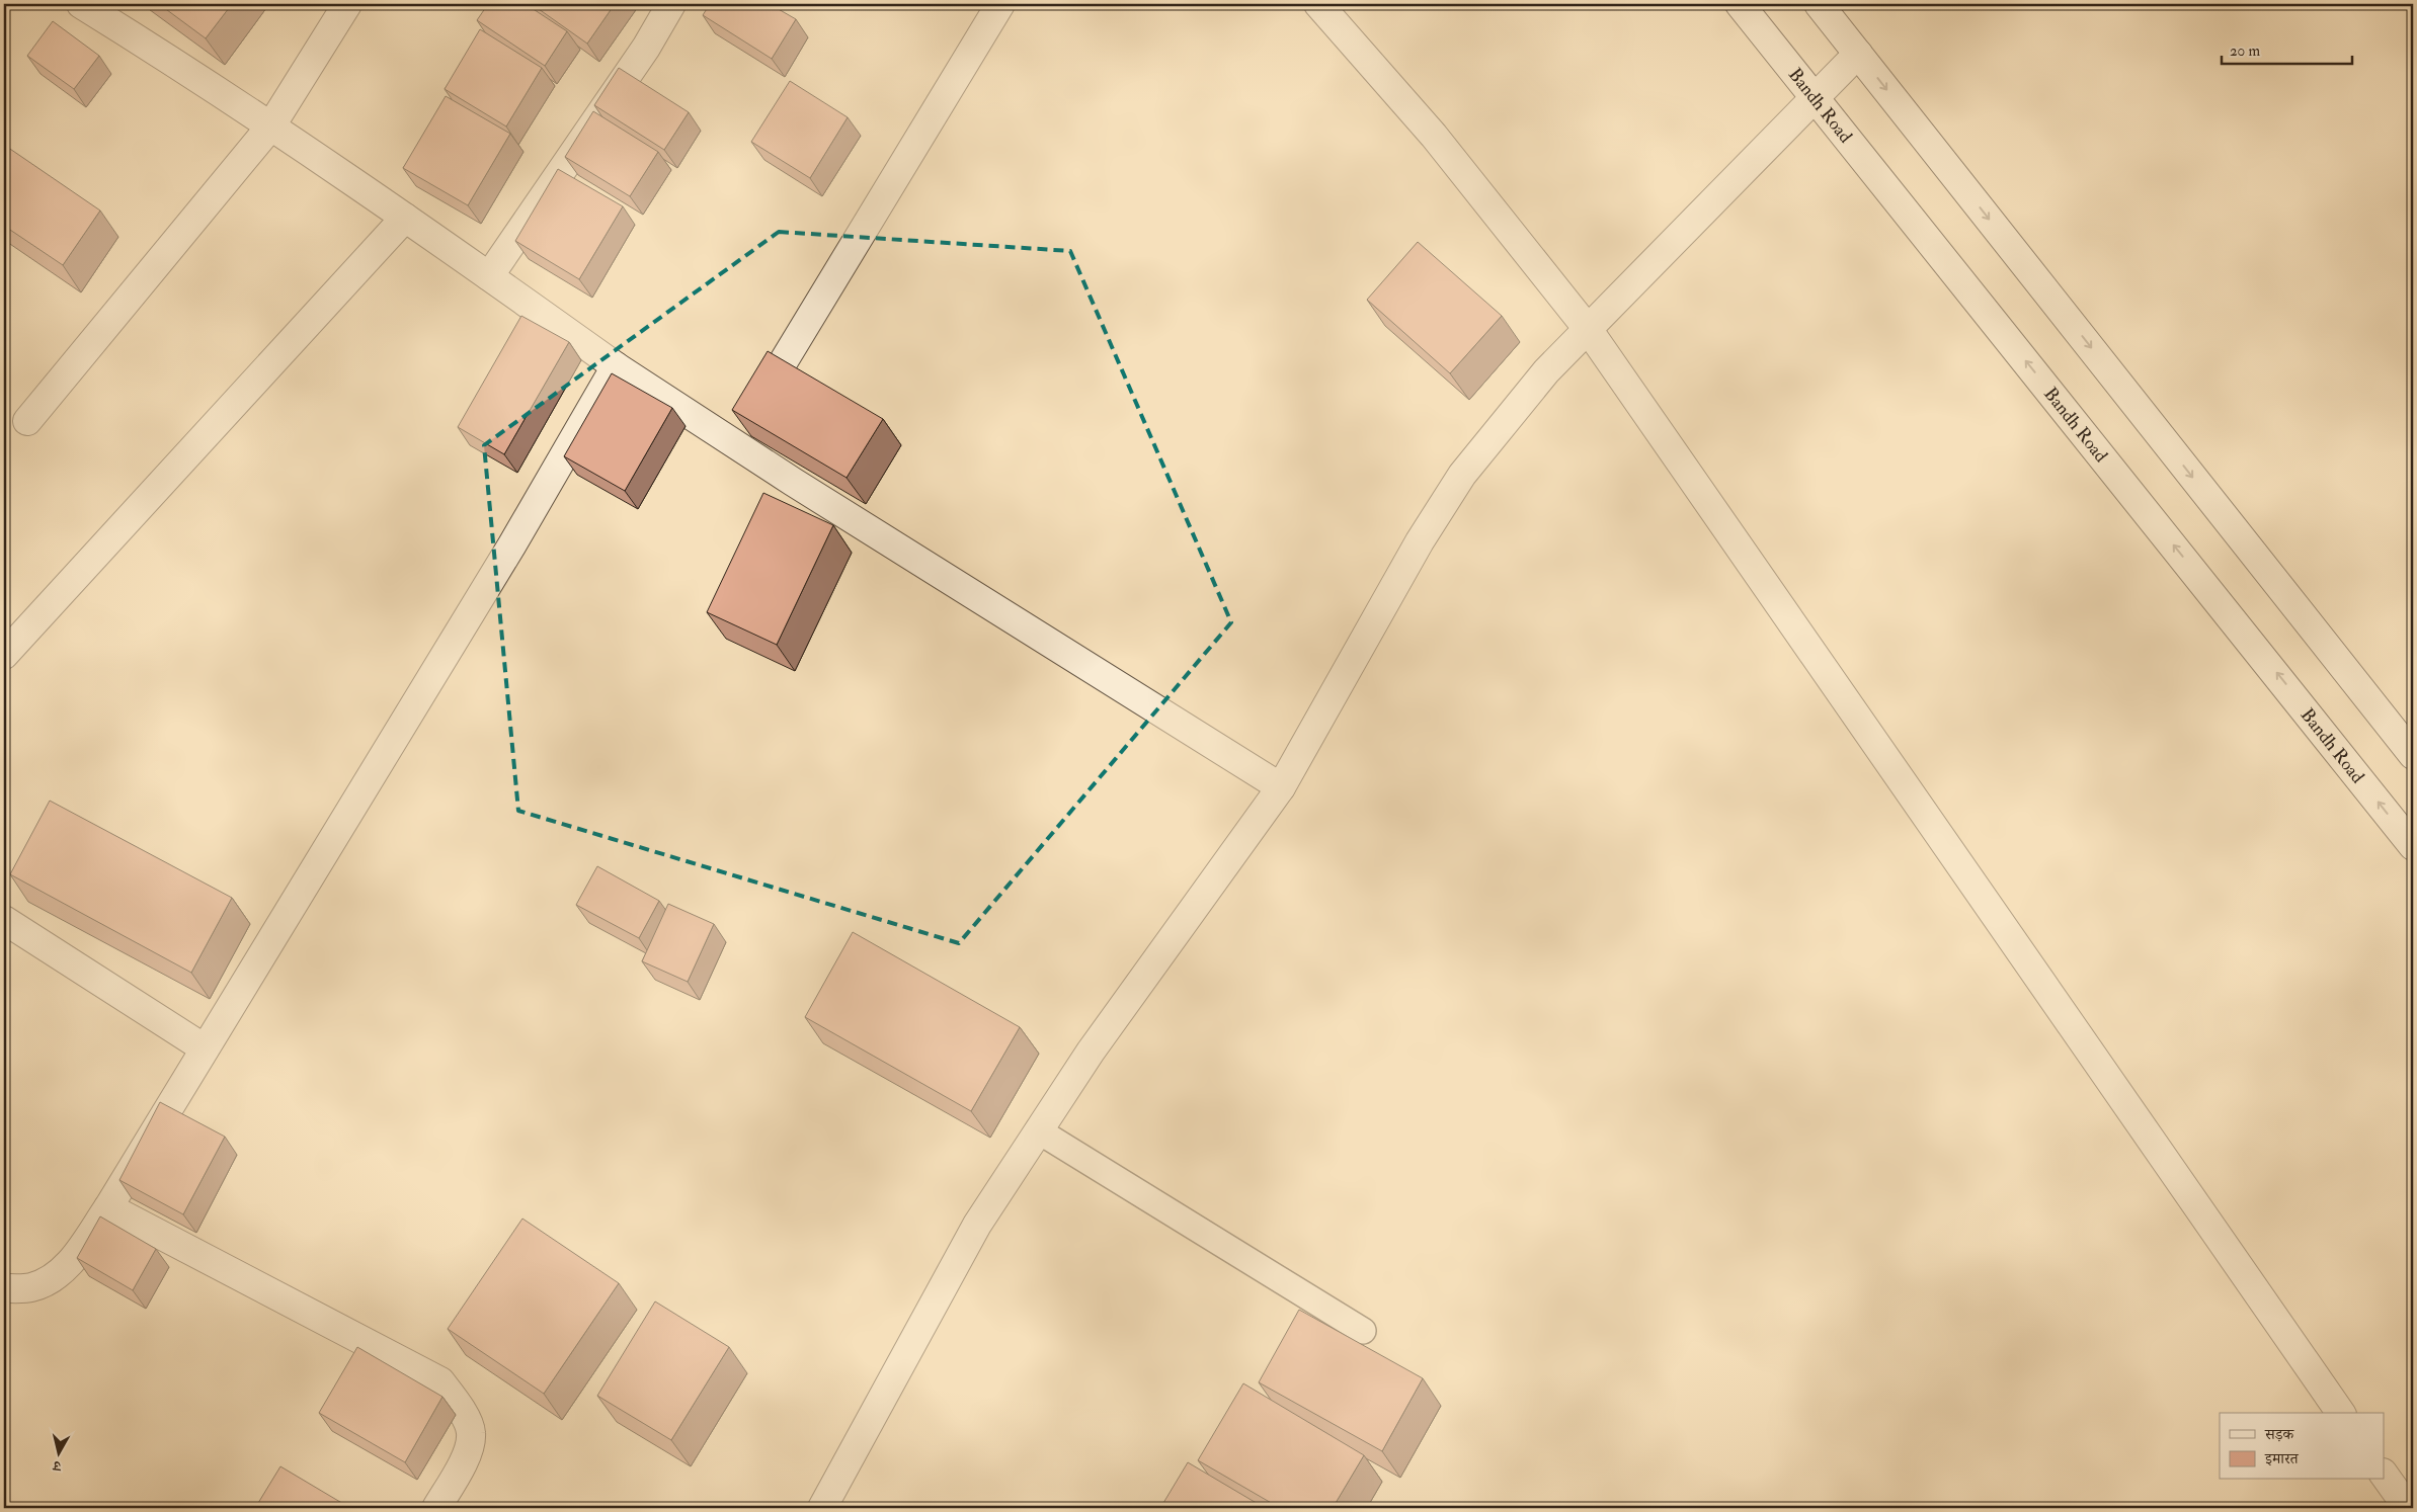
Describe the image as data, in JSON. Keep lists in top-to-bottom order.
{
  "streets": {
    "street": ["Bandh Road"]
  },
  "legend": ["सड़क", "इमारत"],
  "scale_bar": "20 m",
  "north": "bottom"
}
